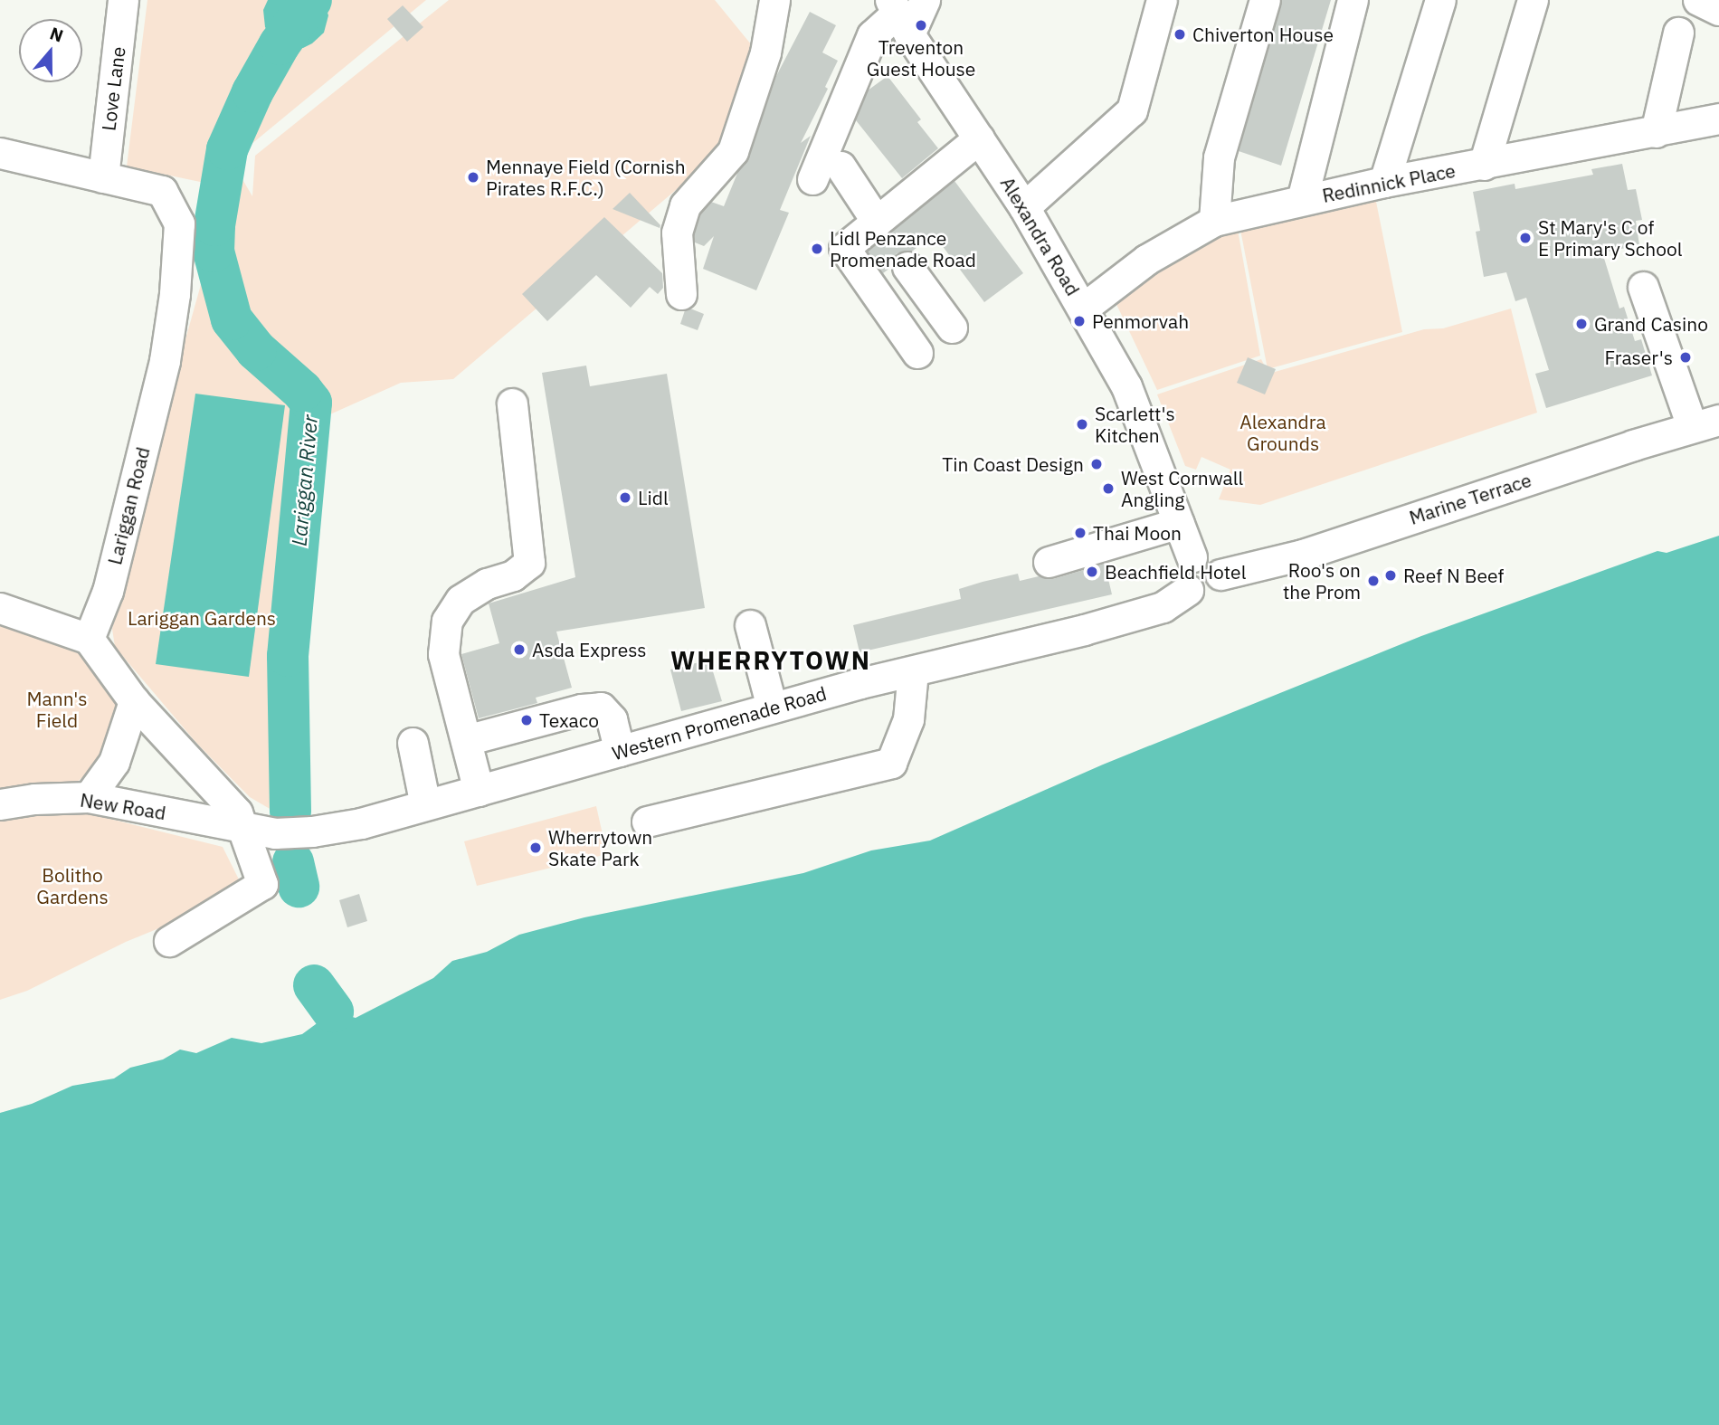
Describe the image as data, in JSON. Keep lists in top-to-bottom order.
{
  "streets": {
    "street": [
      "Love Lane",
      "Redinnick Place",
      "Alexandra Road",
      "Marine Terrace",
      "Lariggan Road",
      "Western Promenade Road",
      "New Road"
    ]
  },
  "crossings": [
    ["Love Lane", "Lariggan Road"],
    ["Redinnick Place", "Alexandra Road"],
    ["Alexandra Road", "Marine Terrace"],
    ["Alexandra Road", "Western Promenade Road"],
    ["Marine Terrace", "Western Promenade Road"],
    ["Western Promenade Road", "New Road"]
  ],
  "districts": ["WHERRYTOWN"],
  "water": ["Lariggan River"],
  "parks": [
    "Alexandra Grounds",
    "Lariggan Gardens",
    "Mann's Field",
    "Bolitho Gardens"
  ],
  "places": [
    "Treventon Guest House",
    "Chiverton House",
    "Mennaye Field (Cornish Pirates R.F.C.)",
    "St Mary's C of E Primary School",
    "Lidl Penzance Promenade Road",
    "Penmorvah",
    "Grand Casino",
    "Fraser's",
    "Scarlett's Kitchen",
    "Tin Coast Design",
    "West Cornwall Angling",
    "Lidl",
    "Thai Moon",
    "Beachfield Hotel",
    "Reef N Beef",
    "Roo's on the Prom",
    "Asda Express",
    "Texaco",
    "Wherrytown Skate Park"
  ],
  "north": "top"
}
